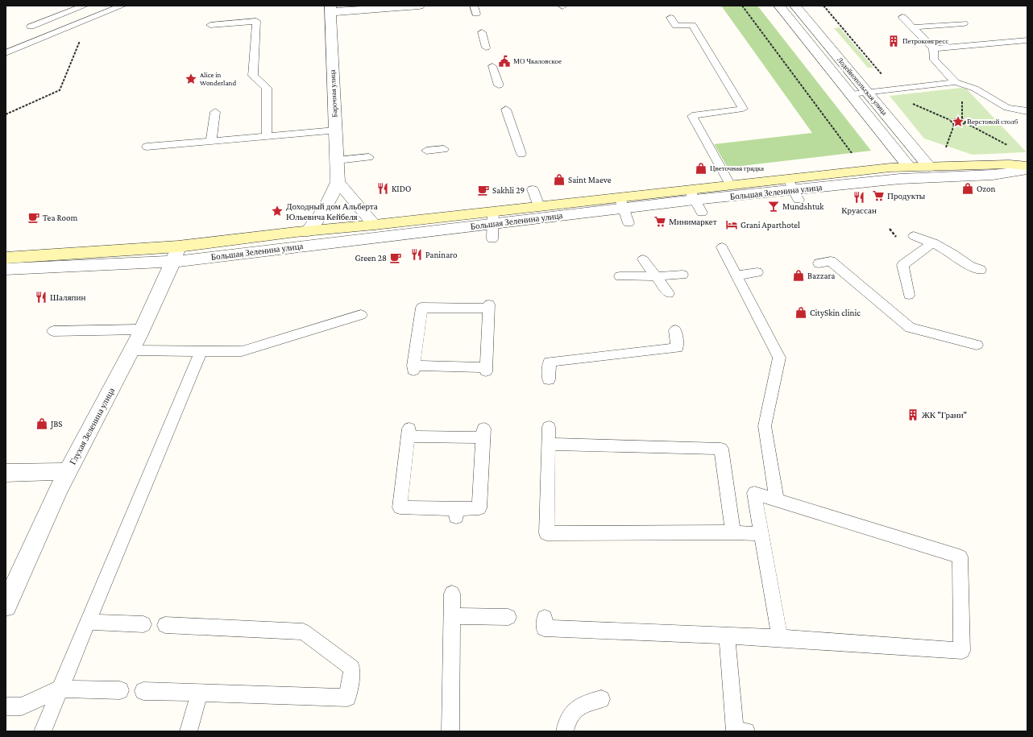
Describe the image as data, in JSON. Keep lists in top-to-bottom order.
{
  "streets": {
    "main road": ["Большая Зеленина улица"],
    "street": ["Лодейнопольская улица", "Барочная улица", "Глухая Зеленина улица"]
  },
  "crossings": [
    ["Лодейнопольская улица", "Большая Зеленина улица"],
    ["Барочная улица", "Большая Зеленина улица"],
    ["Большая Зеленина улица", "Глухая Зеленина улица"]
  ],
  "places": {
    "building": ["Петроконгресс", "ЖК \"Грани\""],
    "public building": ["МО Чкаловское"],
    "place": ["Alice in Wonderland", "Верстовой столб", "Доходный дом Альберта Юльевича Кейбеля"],
    "shop": [
      "Цветочная грядка",
      "Saint Maeve",
      "Ozon",
      "Bazzara",
      "CitySkin clinic",
      "JBS"
    ],
    "restaurant": [
      "KIDO",
      "Круассан",
      "Paninaro",
      "Шаляпин"
    ],
    "cafe": ["Sakhli 29", "Tea Room", "Green 28"],
    "supermarket": ["Продукты", "Минимаркет"],
    "bar": ["Mundshtuk"],
    "hotel": ["Grani Aparthotel"]
  }
}
